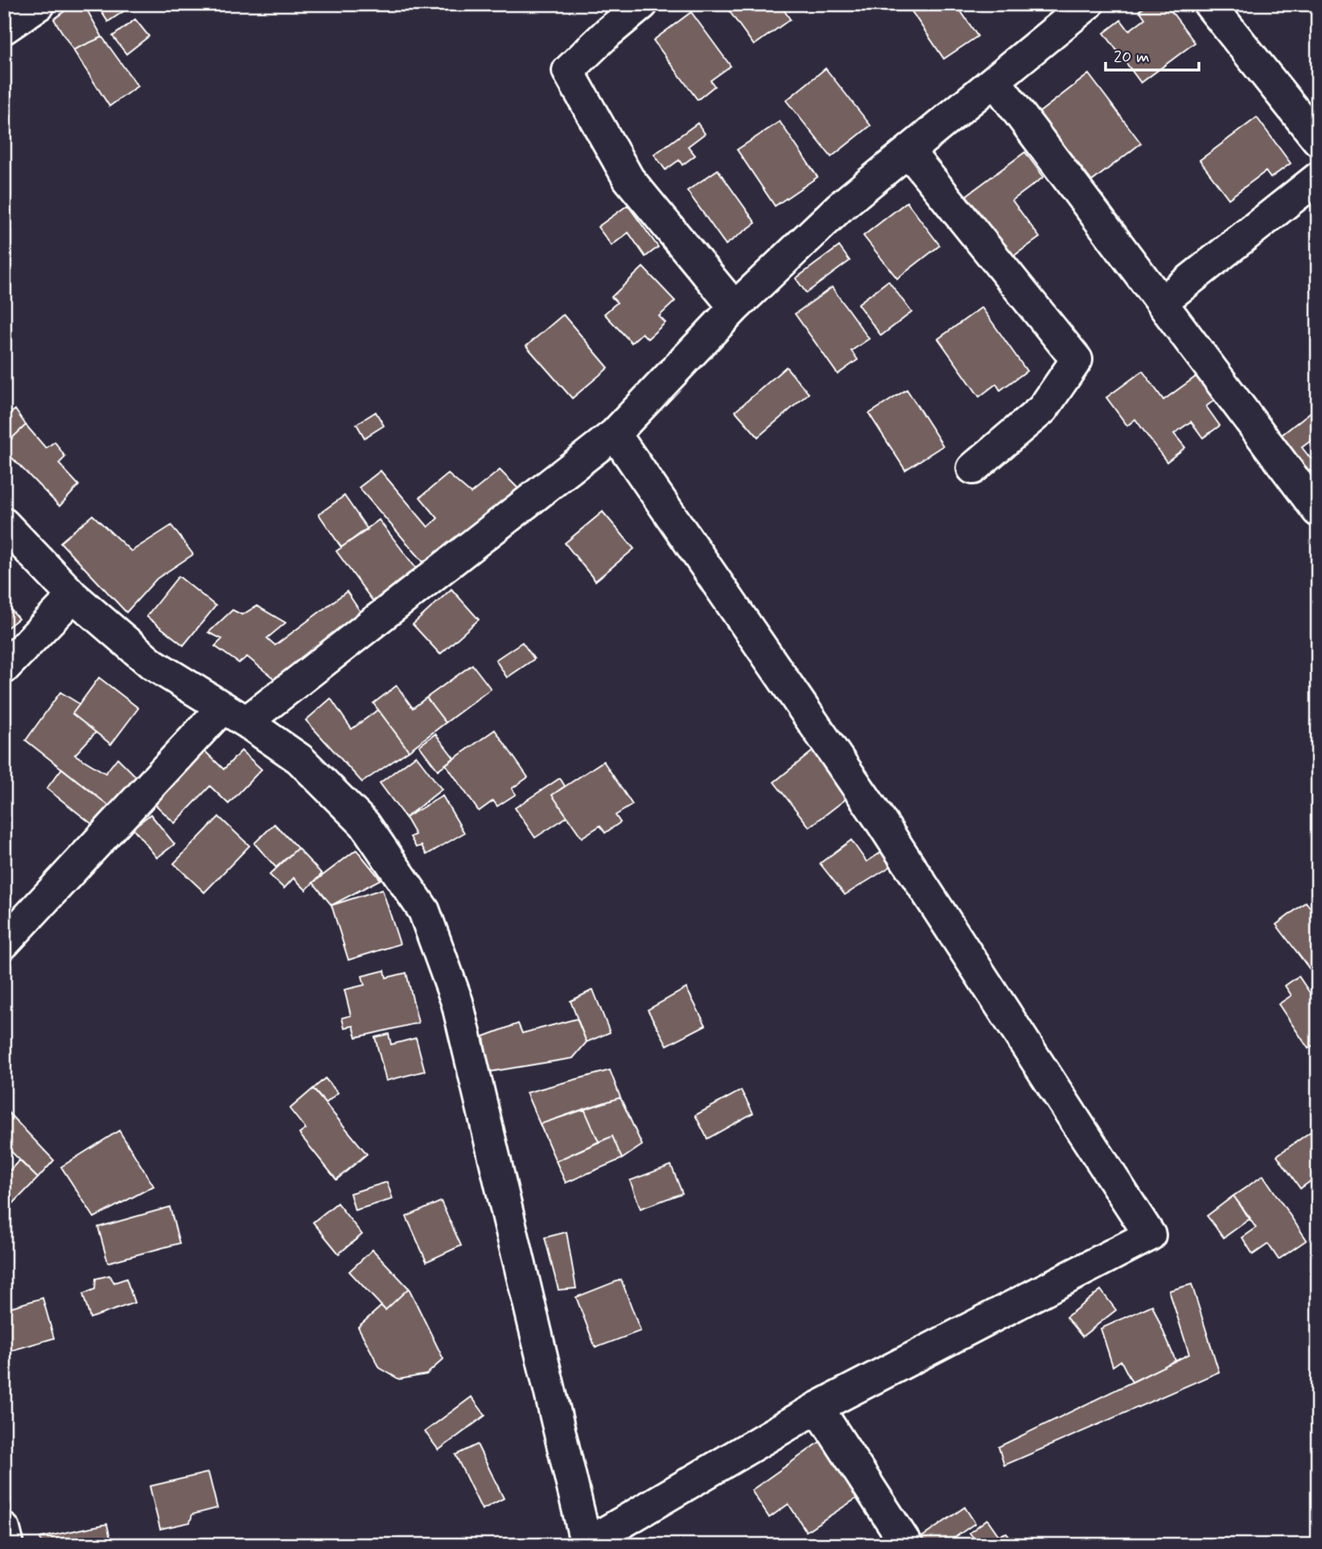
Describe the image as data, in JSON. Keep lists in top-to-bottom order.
{
  "scale_bar": "20 m"
}
